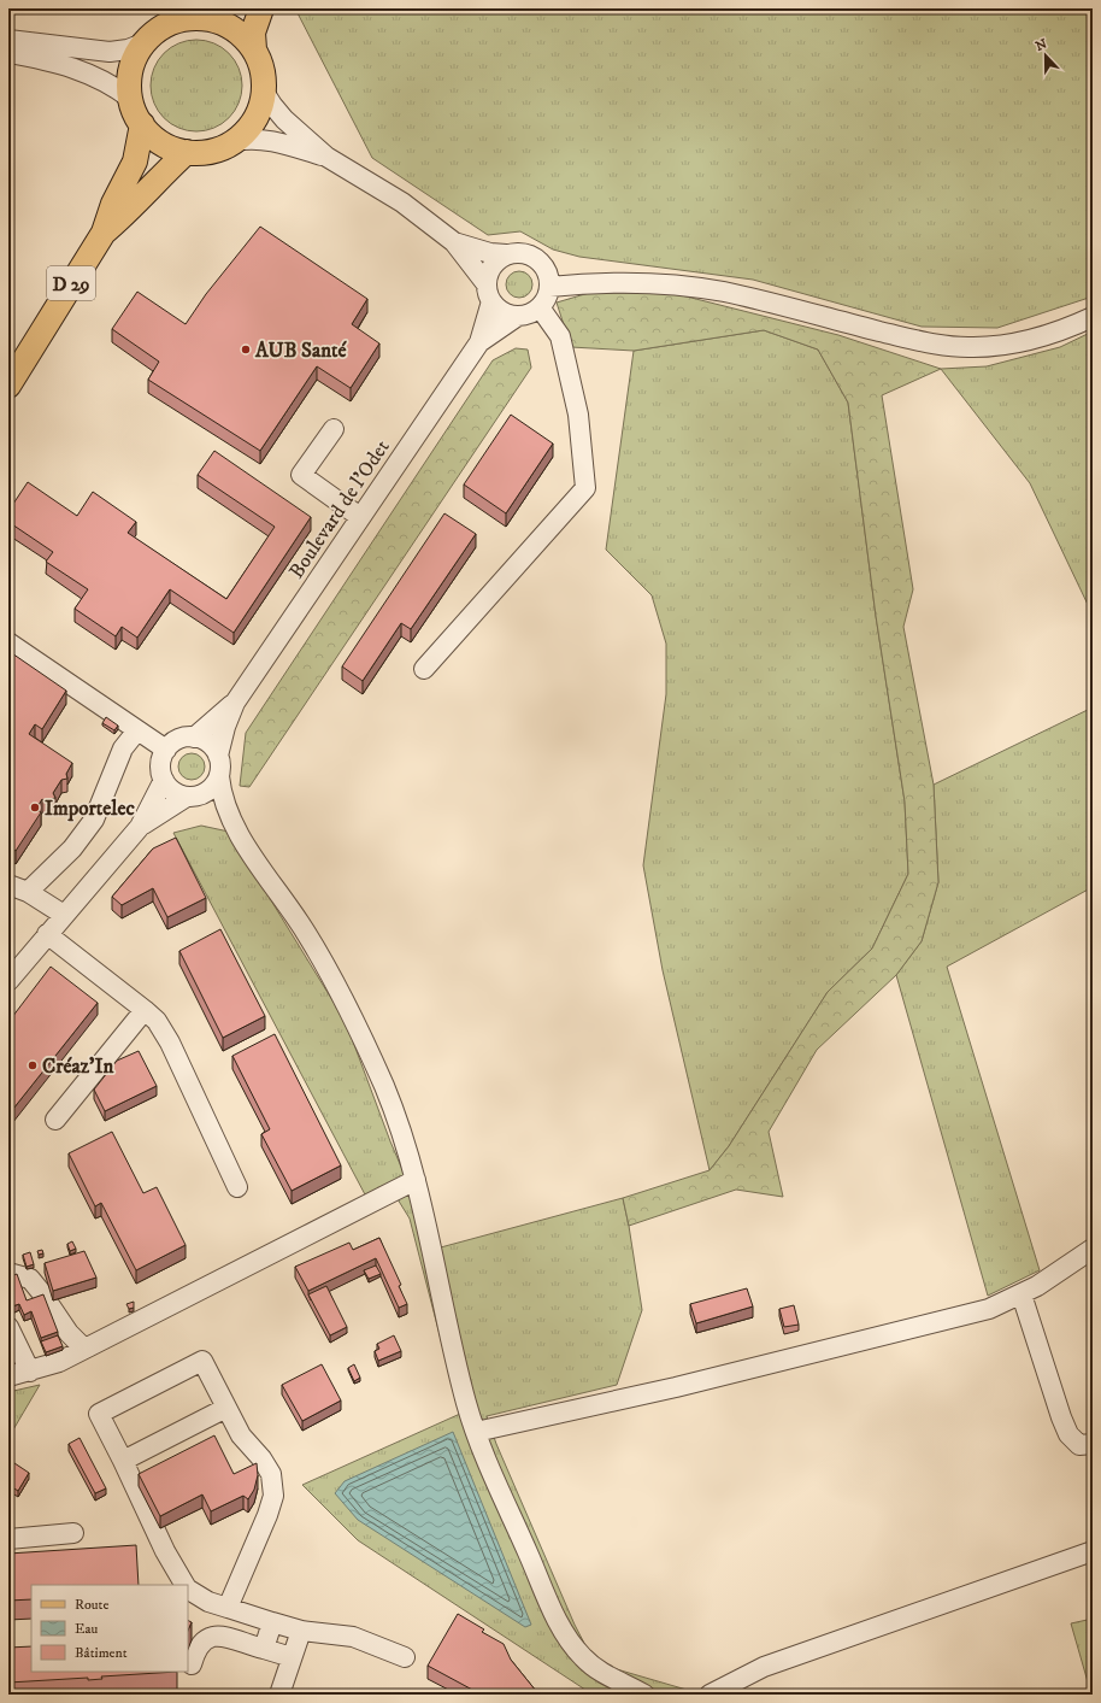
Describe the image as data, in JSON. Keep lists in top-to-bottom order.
{
  "streets": {
    "main road": ["D 29"],
    "street": ["Boulevard de l'Odet"]
  },
  "places": ["AUB Santé", "Importelec", "Créaz'In"],
  "legend": ["Route", "Eau", "Bâtiment"],
  "north": "top"
}
